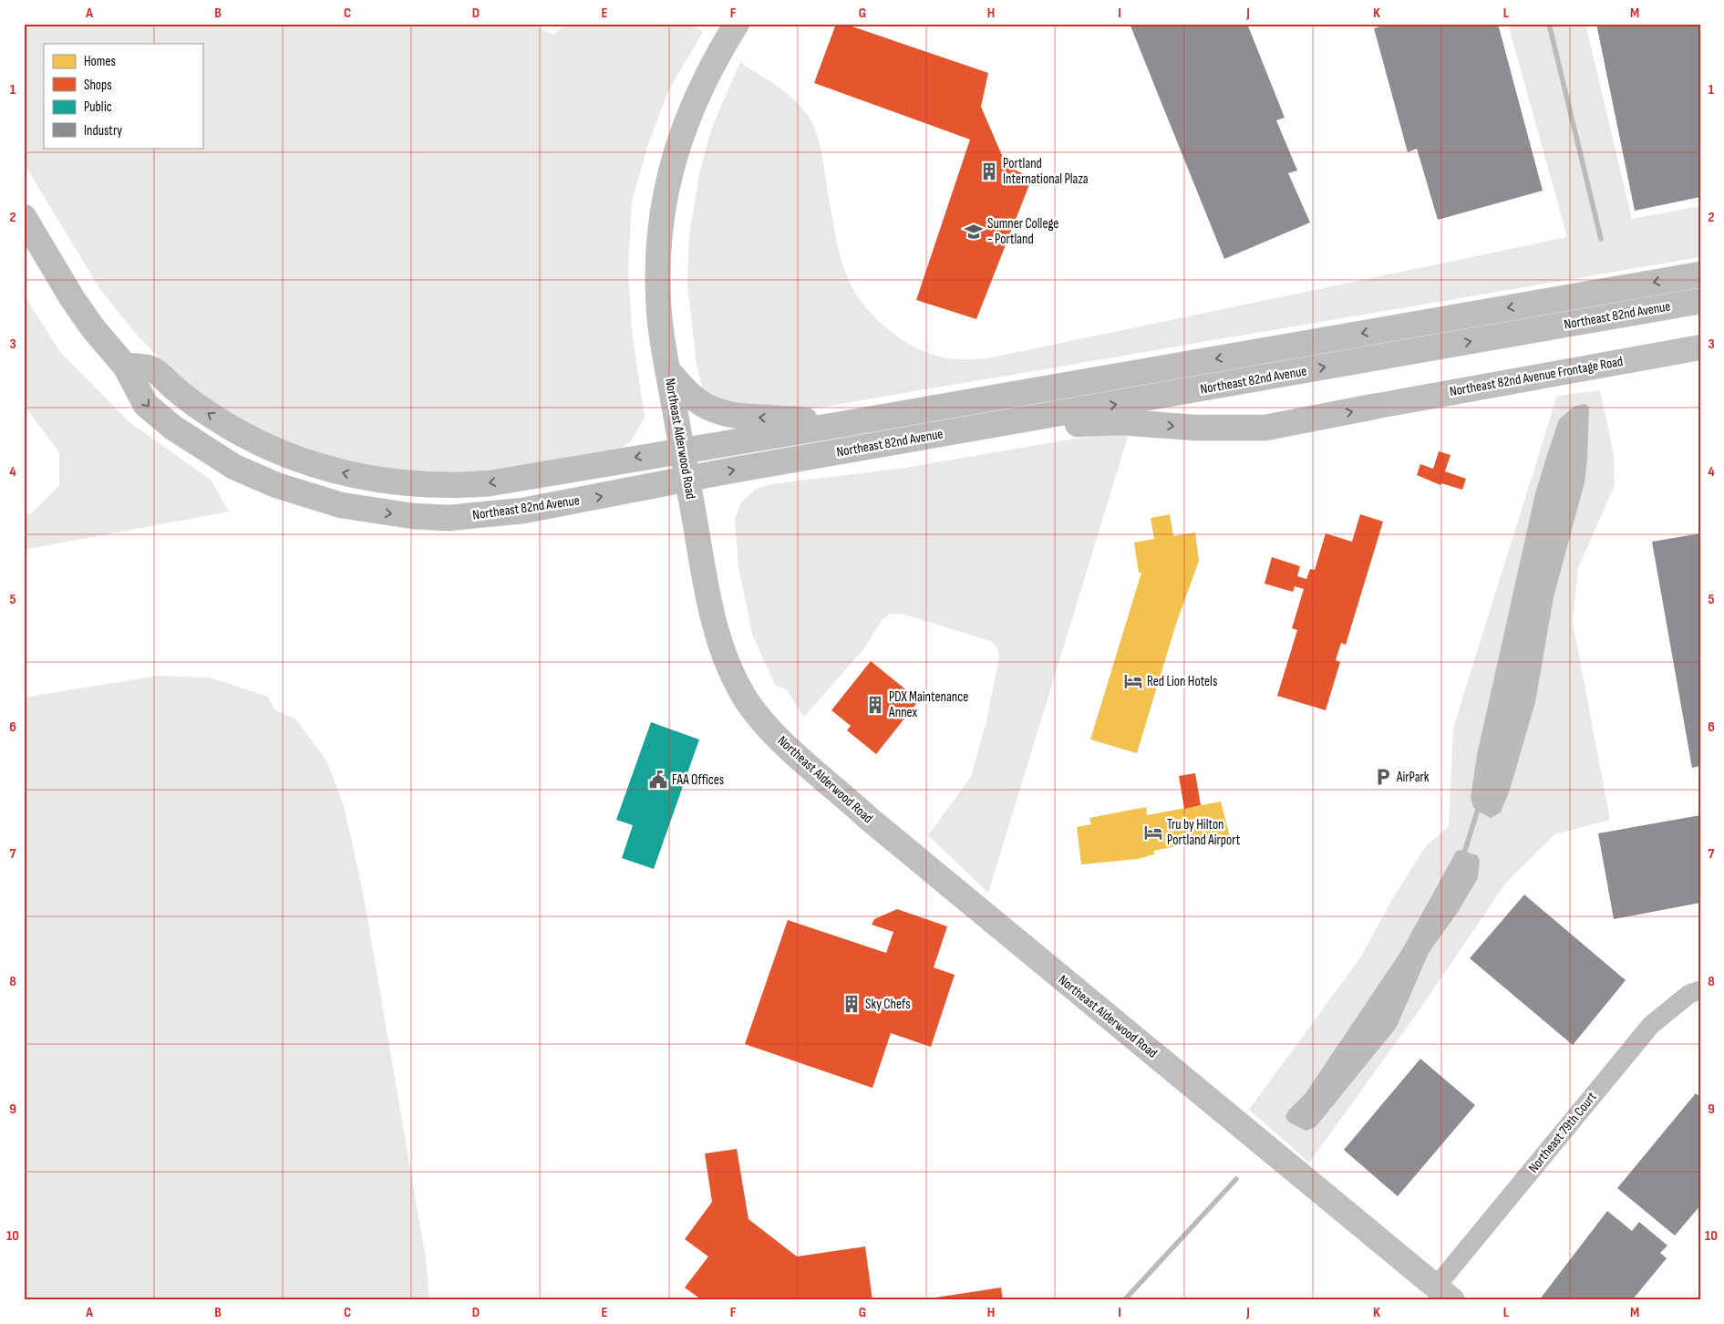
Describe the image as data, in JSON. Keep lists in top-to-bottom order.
{
  "streets": {
    "main road": ["Northeast 82nd Avenue", "Northeast 82nd Avenue Frontage Road", "Northeast Alderwood Road"],
    "street": ["Northeast 79th Court"]
  },
  "crossings": [
    ["Northeast 82nd Avenue", "Northeast 82nd Avenue Frontage Road"],
    ["Northeast 82nd Avenue", "Northeast Alderwood Road"],
    ["Northeast Alderwood Road", "Northeast 79th Court"]
  ],
  "one_way": ["Northeast 82nd Avenue Frontage Road"],
  "places": {
    "building": ["Portland International Plaza", "PDX Maintenance Annex", "Sky Chefs"],
    "school or university": ["Sumner College - Portland"],
    "hotel": ["Red Lion Hotels", "Tru by Hilton Portland Airport"],
    "parking": ["AirPark"],
    "public building": ["FAA Offices"]
  },
  "legend": [
    "Homes",
    "Shops",
    "Public",
    "Industry"
  ],
  "grid": {
    "columns": [
      "A",
      "B",
      "C",
      "D",
      "E",
      "F",
      "G",
      "H",
      "I",
      "J",
      "K",
      "L",
      "M"
    ],
    "rows": [
      "1",
      "2",
      "3",
      "4",
      "5",
      "6",
      "7",
      "8",
      "9",
      "10"
    ]
  }
}
